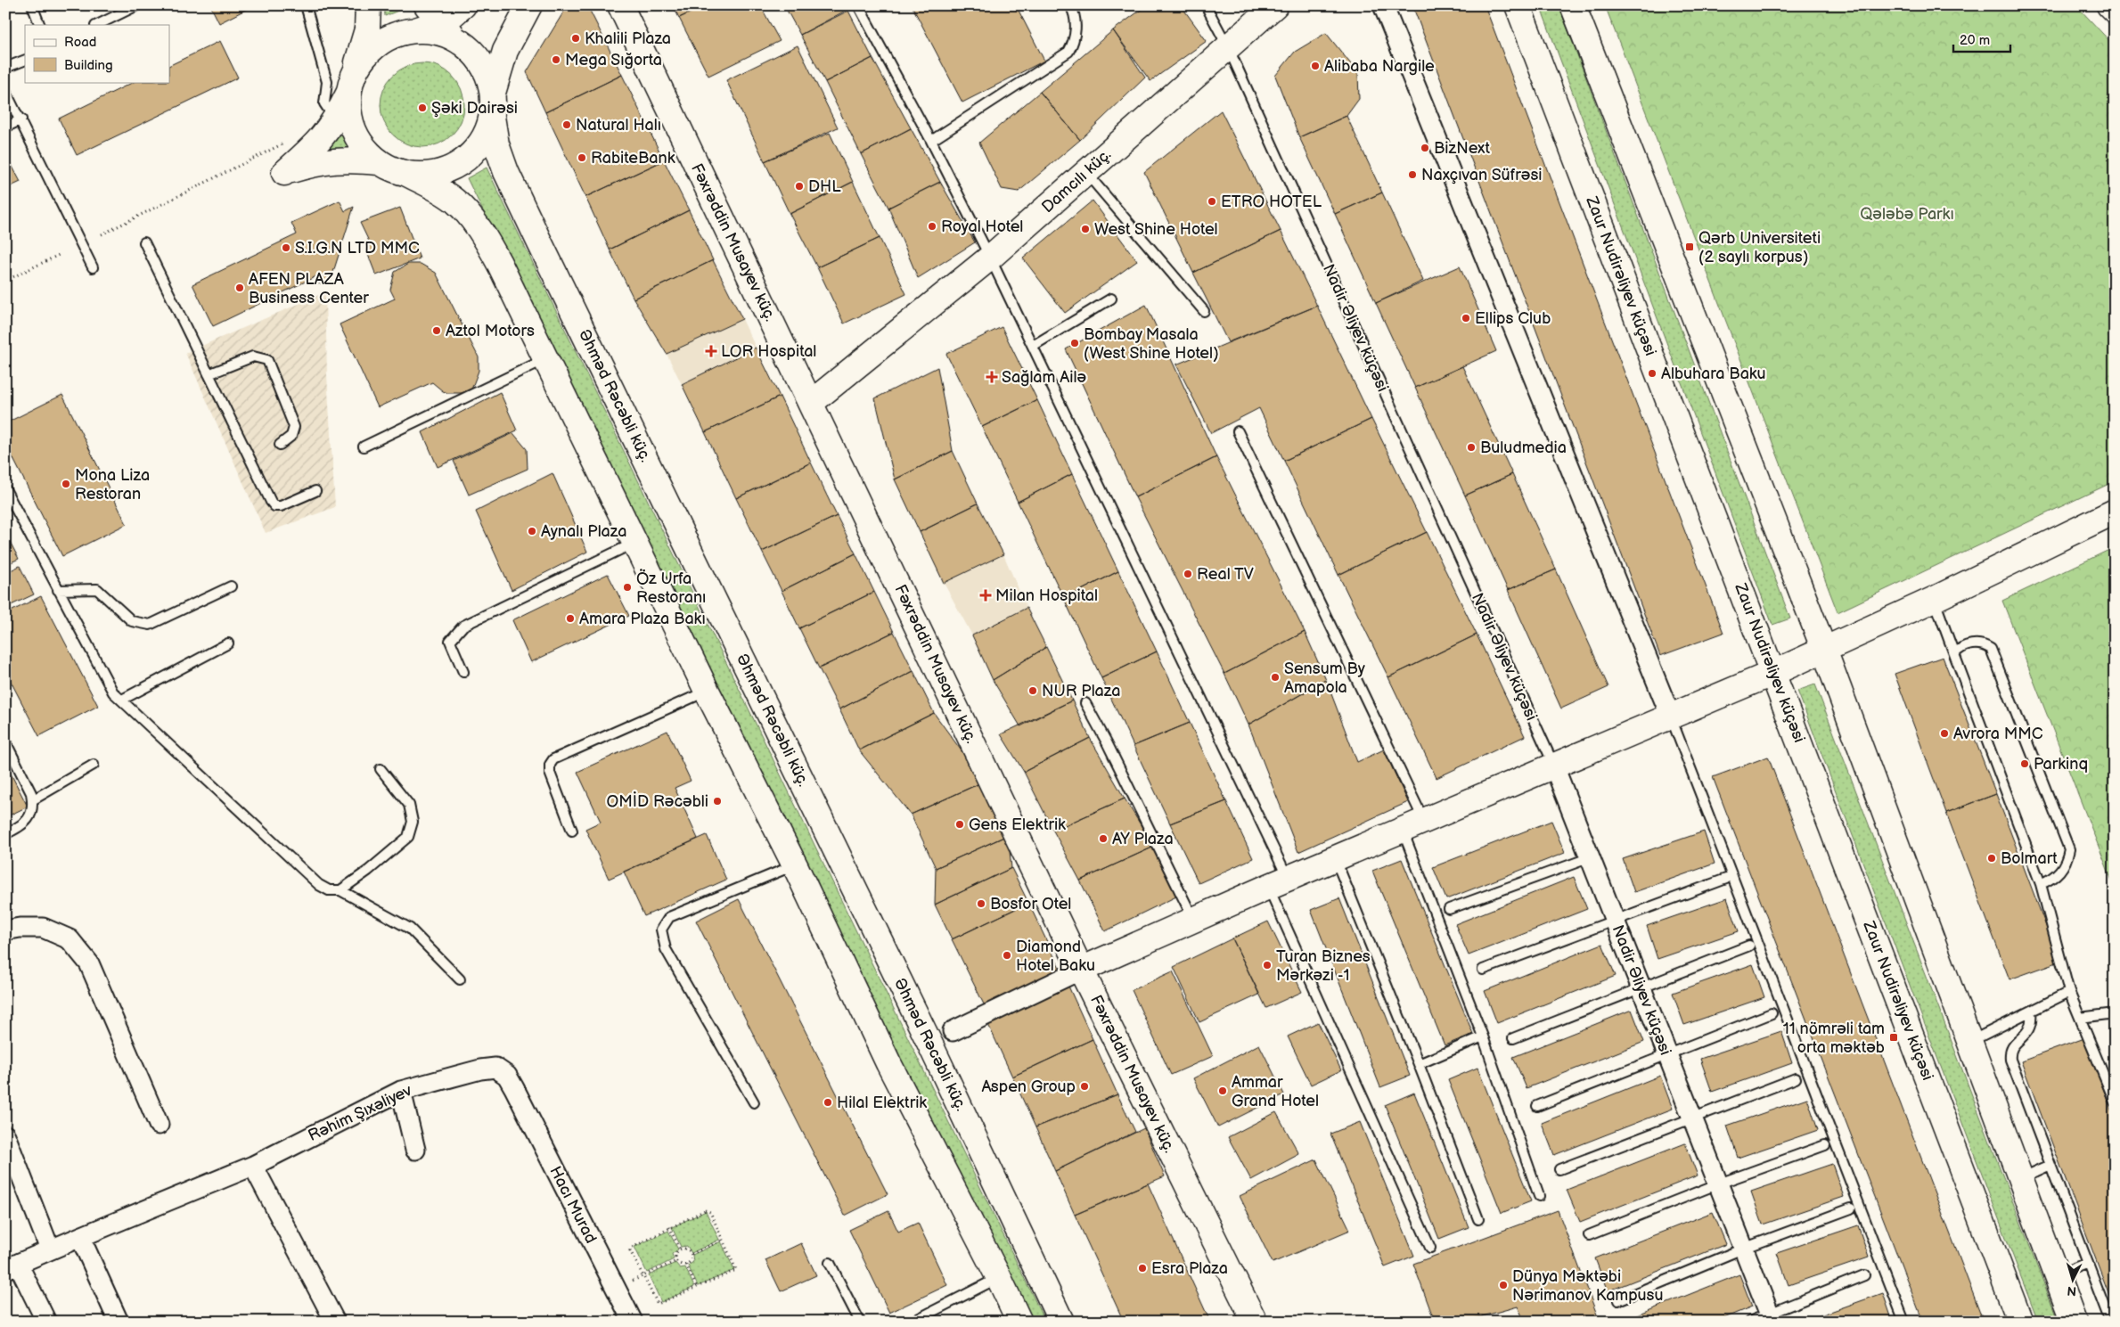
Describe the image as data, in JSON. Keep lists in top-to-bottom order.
{
  "streets": {
    "street": [
      "Damcılı küç.",
      "Fəxrəddin Musayev küç.",
      "Zaur Nudirəliyev küçəsi",
      "Nadir Əliyev küçəsi",
      "Əhməd Rəcəbli küç.",
      "Rəhim Şıxəliyev",
      "Hacı Murad"
    ]
  },
  "crossings": [
    ["Damcılı küç.", "Fəxrəddin Musayev küç."],
    ["Damcılı küç.", "Nadir Əliyev küçəsi"],
    ["Rəhim Şıxəliyev", "Hacı Murad"]
  ],
  "parks": ["Qələbə Parkı"],
  "places": {
    "other": [
      "Khalili Plaza",
      "Mega Sığorta",
      "Alibaba Nargile",
      "Şəki Dairəsi",
      "Natural Halı",
      "BizNext",
      "RabiteBank",
      "Naxçıvan Süfrəsi",
      "DHL",
      "ETRO HOTEL",
      "Royal Hotel",
      "West Shine Hotel",
      "S.I.G.N LTD MMC",
      "AFEN PLAZA Business Center",
      "Ellips Club",
      "Aztol Motors",
      "Bombay Masala (West Shine Hotel)",
      "Albuhara Baku",
      "Buludmedia",
      "Mona Liza Restoran",
      "Aynalı Plaza",
      "Real TV",
      "Öz Urfa Restoranı",
      "Amara Plaza Bakı",
      "Sensum By Amapola",
      "NUR Plaza",
      "Avrora MMC",
      "Parkinq",
      "OMİD Rəcəbli",
      "Gens Elektrik",
      "AY Plaza",
      "Bolmart",
      "Bosfor Otel",
      "Diamond Hotel Baku",
      "Turan Biznes Mərkəzi -1",
      "Aspen Group",
      "Ammar Grand Hotel",
      "Hilal Elektrik",
      "Esra Plaza",
      "Dünya Məktəbi Nərimanov Kampusu"
    ],
    "transit": ["Qərb Universiteti (2 saylı korpus)", "11 nömrəli tam orta məktəb"],
    "health": ["LOR Hospital", "Sağlam Ailə", "Milan Hospital"]
  },
  "legend": ["Road", "Building"],
  "scale_bar": "20 m",
  "north": "bottom"
}
